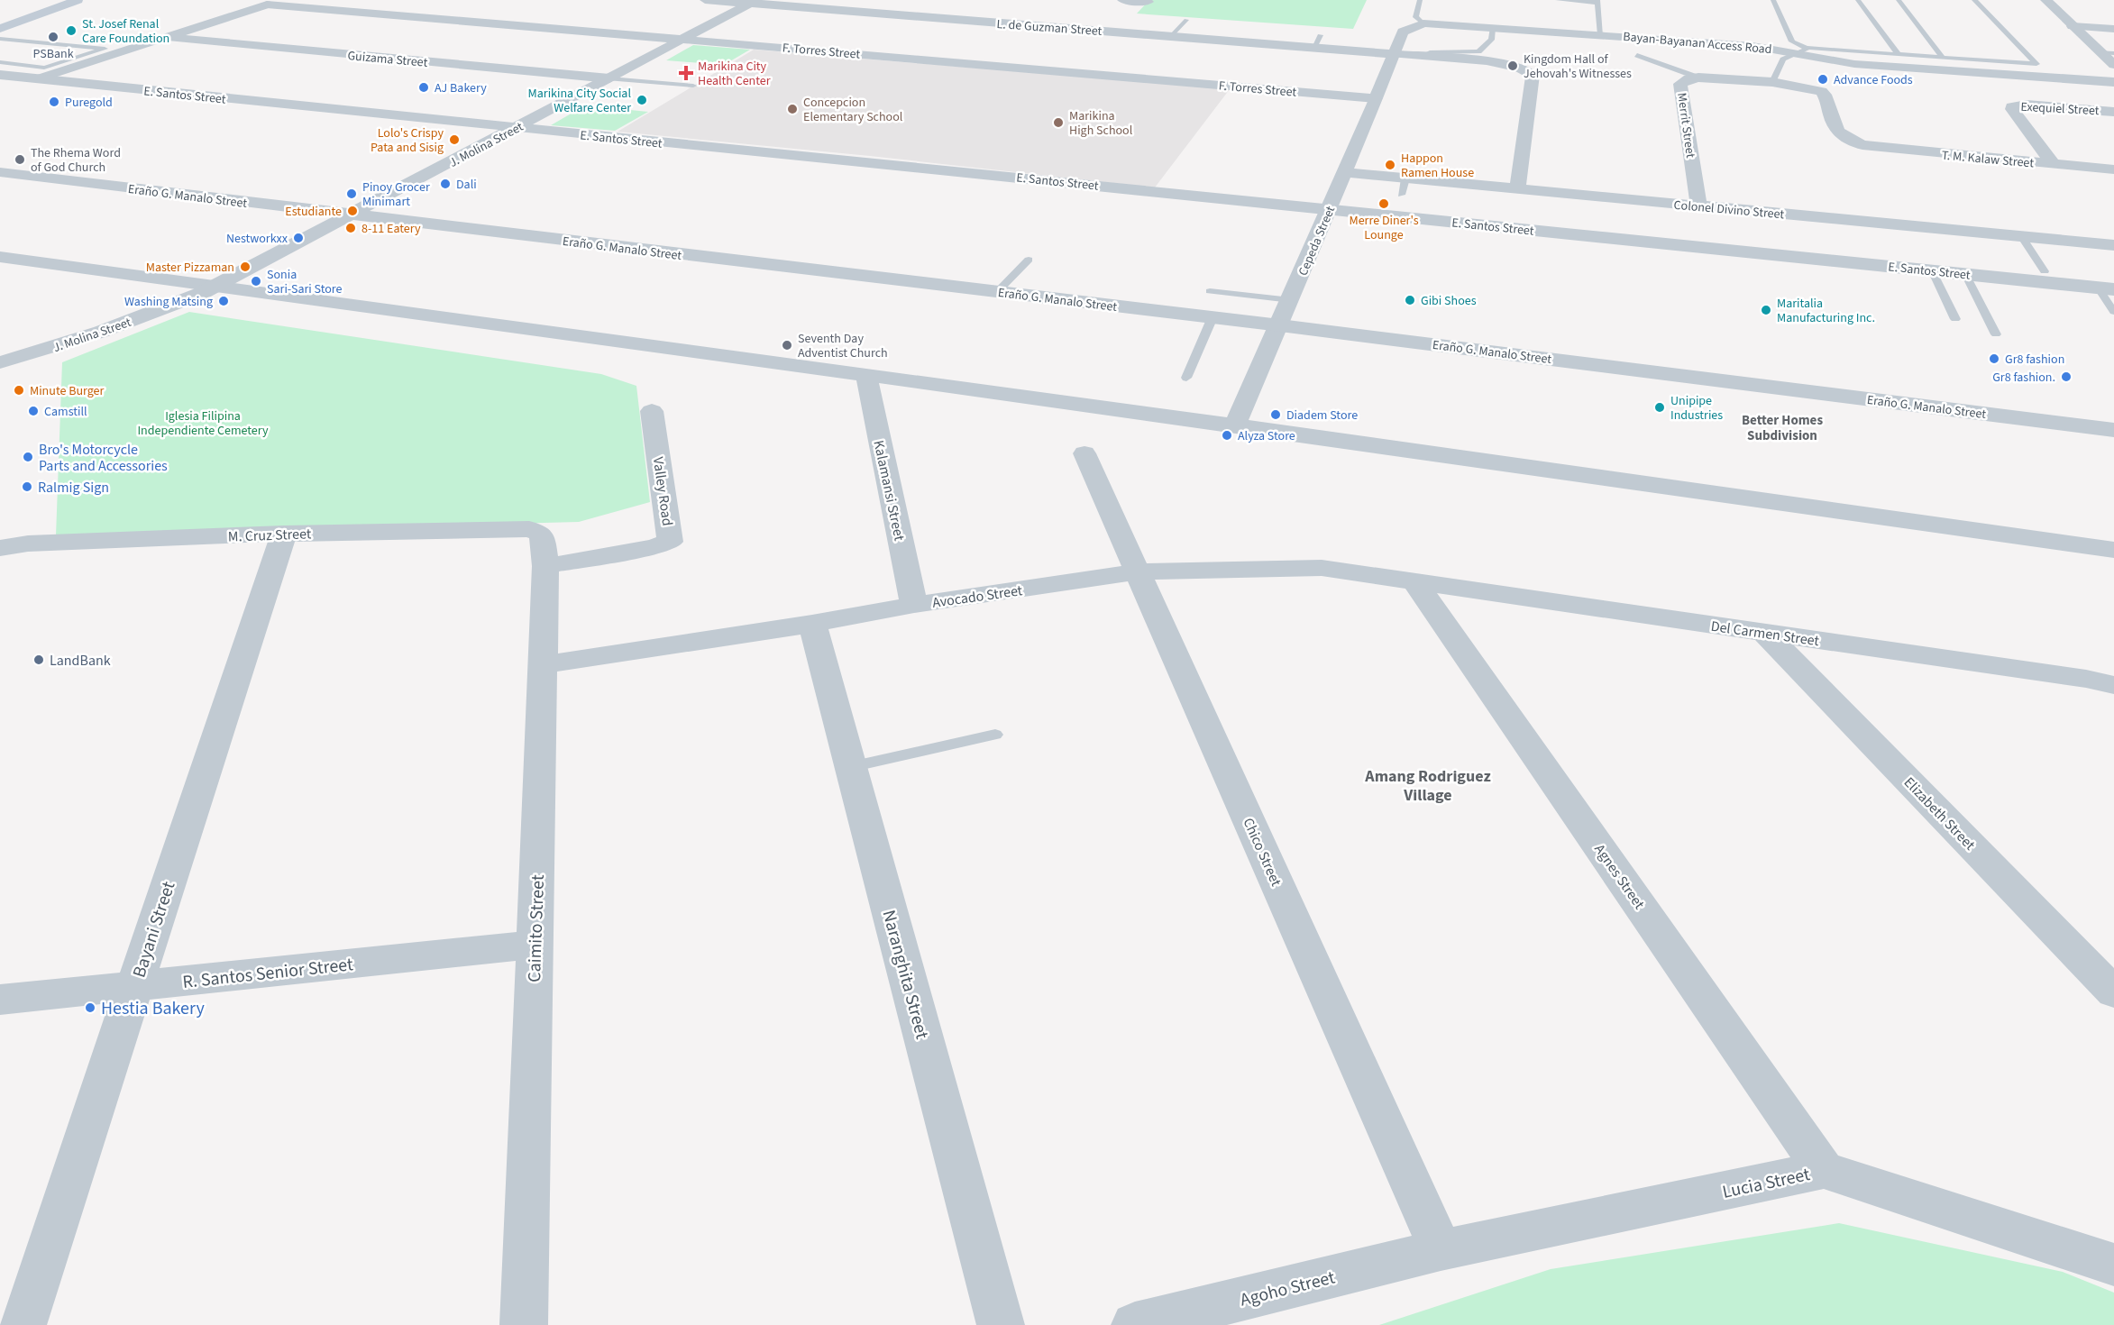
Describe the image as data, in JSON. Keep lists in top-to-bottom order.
{
  "streets": {
    "street": [
      "L. de Guzman Street",
      "Bayan-Bayanan Access Road",
      "F. Torres Street",
      "Guizama Street",
      "E. Santos Street",
      "Exequiel Street",
      "Merrit Street",
      "J. Molina Street",
      "T. M. Kalaw Street",
      "Eraño G. Manalo Street",
      "Colonel Divino Street",
      "Cepeda Street",
      "Kalamansi Street",
      "Valley Road",
      "M. Cruz Street",
      "Avocado Street",
      "Del Carmen Street",
      "Elizabeth Street",
      "Chico Street",
      "Agnes Street",
      "Caimito Street",
      "Bayani Street",
      "R. Santos Senior Street",
      "Naranghita Street",
      "Lucia Street",
      "Agoho Street"
    ]
  },
  "crossings": [
    ["L. de Guzman Street", "J. Molina Street"],
    ["L. de Guzman Street", "Colonel Divino Street"],
    ["L. de Guzman Street", "Cepeda Street"],
    ["F. Torres Street", "J. Molina Street"],
    ["F. Torres Street", "Cepeda Street"],
    ["Guizama Street", "J. Molina Street"],
    ["E. Santos Street", "J. Molina Street"],
    ["E. Santos Street", "Cepeda Street"],
    ["Exequiel Street", "T. M. Kalaw Street"],
    ["Merrit Street", "T. M. Kalaw Street"],
    ["Merrit Street", "Colonel Divino Street"],
    ["J. Molina Street", "Eraño G. Manalo Street"],
    ["Eraño G. Manalo Street", "Cepeda Street"],
    ["Colonel Divino Street", "Cepeda Street"],
    ["Kalamansi Street", "Avocado Street"],
    ["Valley Road", "M. Cruz Street"],
    ["Valley Road", "Caimito Street"],
    ["M. Cruz Street", "Caimito Street"],
    ["M. Cruz Street", "Bayani Street"],
    ["Avocado Street", "Del Carmen Street"],
    ["Avocado Street", "Chico Street"],
    ["Avocado Street", "Agnes Street"],
    ["Avocado Street", "Caimito Street"],
    ["Avocado Street", "Naranghita Street"],
    ["Del Carmen Street", "Elizabeth Street"],
    ["Del Carmen Street", "Agnes Street"],
    ["Chico Street", "Lucia Street"],
    ["Chico Street", "Agoho Street"],
    ["Agnes Street", "Lucia Street"],
    ["Caimito Street", "R. Santos Senior Street"],
    ["Bayani Street", "R. Santos Senior Street"],
    ["Lucia Street", "Agoho Street"]
  ],
  "districts": ["Better Homes Subdivision", "Amang Rodriguez Village"],
  "parks": ["Iglesia Filipina Independiente Cemetery"],
  "places": {
    "other": [
      "St. Josef Renal Care Foundation",
      "PSBank",
      "Kingdom Hall of Jehovah's Witnesses",
      "Advance Foods",
      "AJ Bakery",
      "Marikina City Social Welfare Center",
      "Puregold",
      "Concepcion Elementary School",
      "Marikina High School",
      "Lolo's Crispy Pata and Sisig",
      "The Rhema Word of God Church",
      "Happon Ramen House",
      "Dali",
      "Pinoy Grocer Minimart",
      "Merre Diner's Lounge",
      "Estudiante",
      "8-11 Eatery",
      "Nestworkxx",
      "Master Pizzaman",
      "Sonia Sari-Sari Store",
      "Gibi Shoes",
      "Washing Matsing",
      "Maritalia Manufacturing Inc.",
      "Seventh Day Adventist Church",
      "Gr8 fashion",
      "Gr8 fashion.",
      "Minute Burger",
      "Unipipe Industries",
      "Camstill",
      "Diadem Store",
      "Alyza Store",
      "Bro's Motorcycle Parts and Accessories",
      "Ralmig Sign",
      "LandBank",
      "Hestia Bakery"
    ],
    "health": ["Marikina City Health Center"]
  }
}
